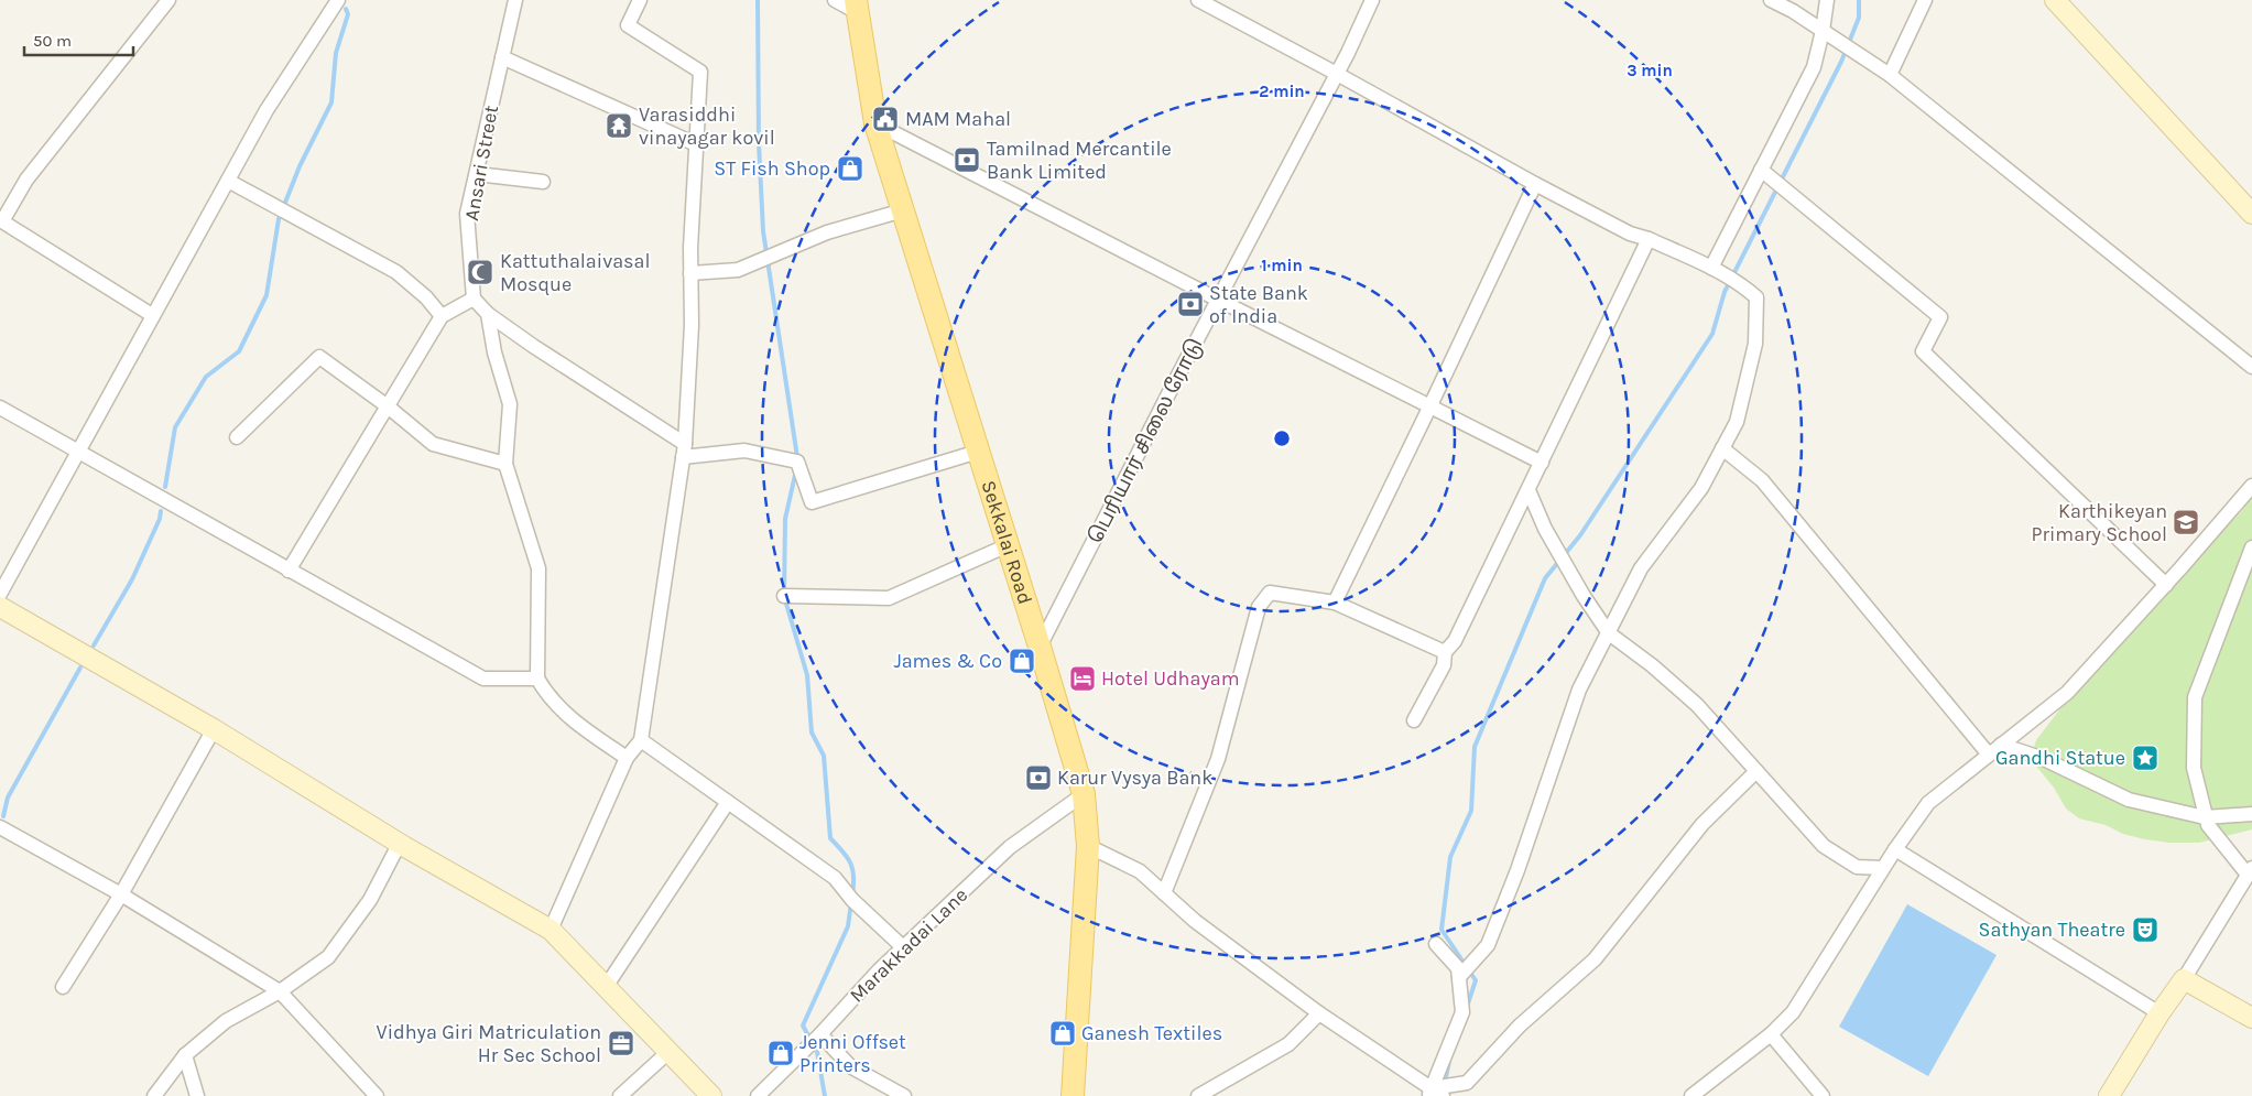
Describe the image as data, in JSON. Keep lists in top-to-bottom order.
{
  "streets": {
    "main road": ["Sekkalai Road"],
    "street": ["Ansari Street", "பெரியார் சிலை ரோடு", "Marakkadai Lane"]
  },
  "crossings": [
    ["பெரியார் சிலை ரோடு", "Sekkalai Road"],
    ["Sekkalai Road", "Marakkadai Lane"]
  ],
  "places": {
    "public building": ["MAM Mahal"],
    "temple": ["Varasiddhi vinayagar kovil"],
    "bank": ["Tamilnad Mercantile Bank Limited", "State Bank of India", "Karur Vysya Bank"],
    "shop": [
      "ST Fish Shop",
      "James & Co",
      "Ganesh Textiles",
      "Jenni Offset Printers"
    ],
    "mosque": ["Kattuthalaivasal Mosque"],
    "school or university": ["Karthikeyan Primary School"],
    "hotel": ["Hotel Udhayam"],
    "place": ["Gandhi Statue"],
    "theatre": ["Sathyan Theatre"],
    "office": ["Vidhya Giri Matriculation Hr Sec School"]
  },
  "scale_bar": "50 m",
  "rings": ["3 min", "2 min", "1 min"]
}
